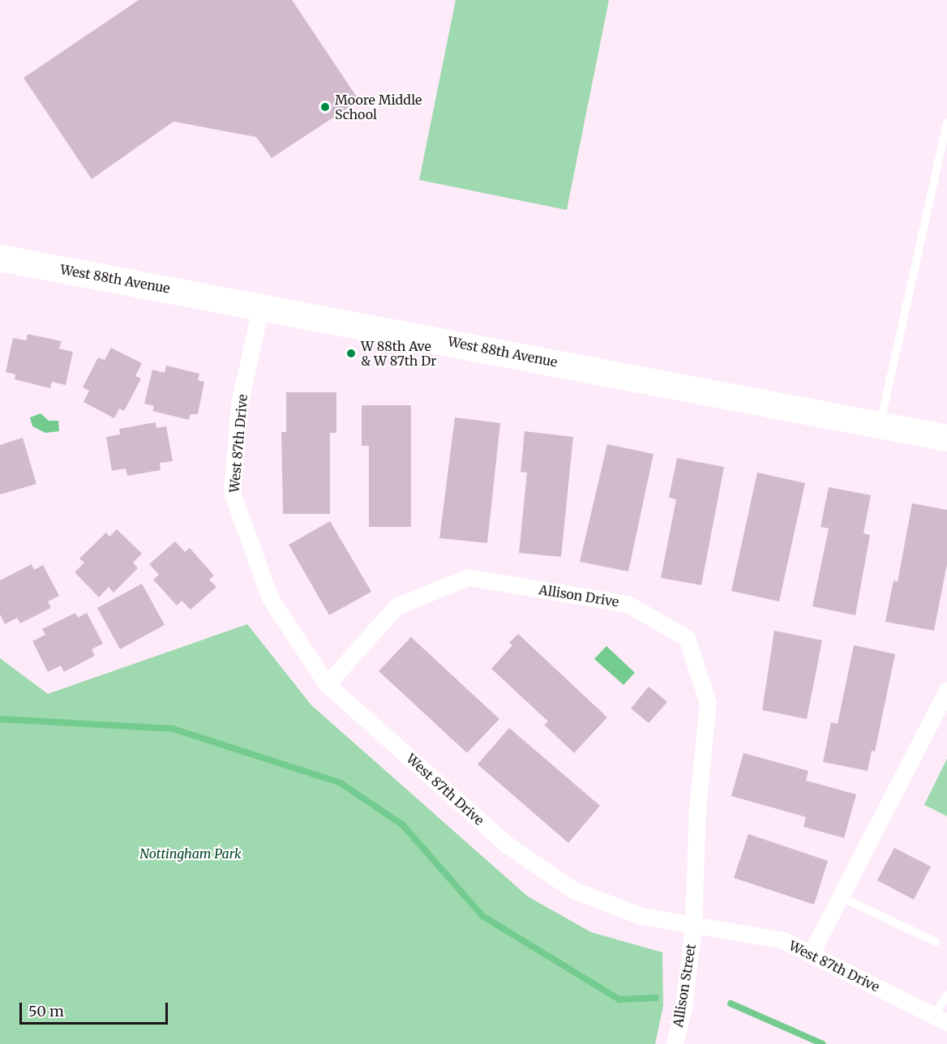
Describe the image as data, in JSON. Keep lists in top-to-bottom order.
{
  "streets": {
    "main road": ["West 88th Avenue"],
    "street": ["West 87th Drive", "Allison Drive", "Allison Street"]
  },
  "crossings": [
    ["West 88th Avenue", "West 87th Drive"],
    ["West 87th Drive", "Allison Drive"],
    ["West 87th Drive", "Allison Street"],
    ["Allison Drive", "Allison Street"]
  ],
  "parks": ["Nottingham Park"],
  "places": ["Moore Middle School", "W 88th Ave & W 87th Dr"],
  "scale_bar": "50 m"
}
